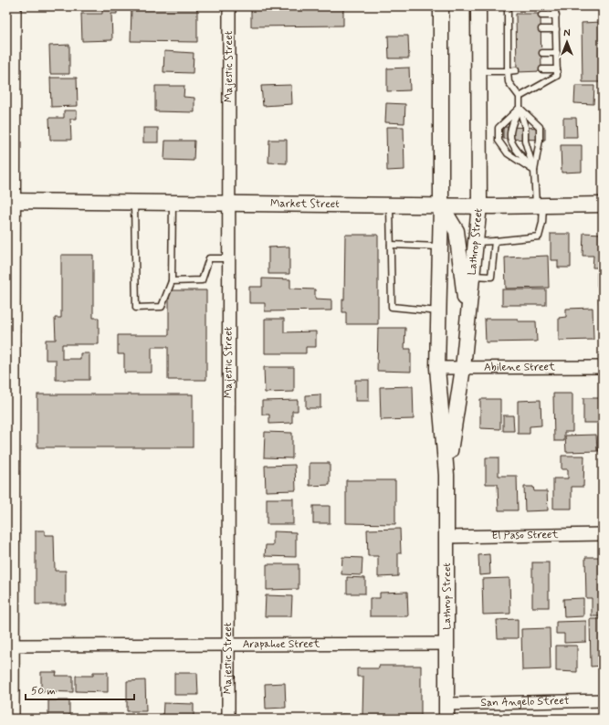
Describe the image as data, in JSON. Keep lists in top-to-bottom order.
{
  "streets": {
    "street": [
      "Majestic Street",
      "Market Street",
      "Lathrop Street",
      "Abilene Street",
      "El Paso Street",
      "Arapahoe Street",
      "San Angelo Street"
    ]
  },
  "crossings": [
    ["Majestic Street", "Market Street"],
    ["Majestic Street", "Arapahoe Street"],
    ["Market Street", "Lathrop Street"],
    ["Lathrop Street", "Abilene Street"],
    ["Lathrop Street", "El Paso Street"],
    ["Lathrop Street", "Arapahoe Street"],
    ["Lathrop Street", "San Angelo Street"]
  ],
  "scale_bar": "50 m",
  "north": "top"
}
